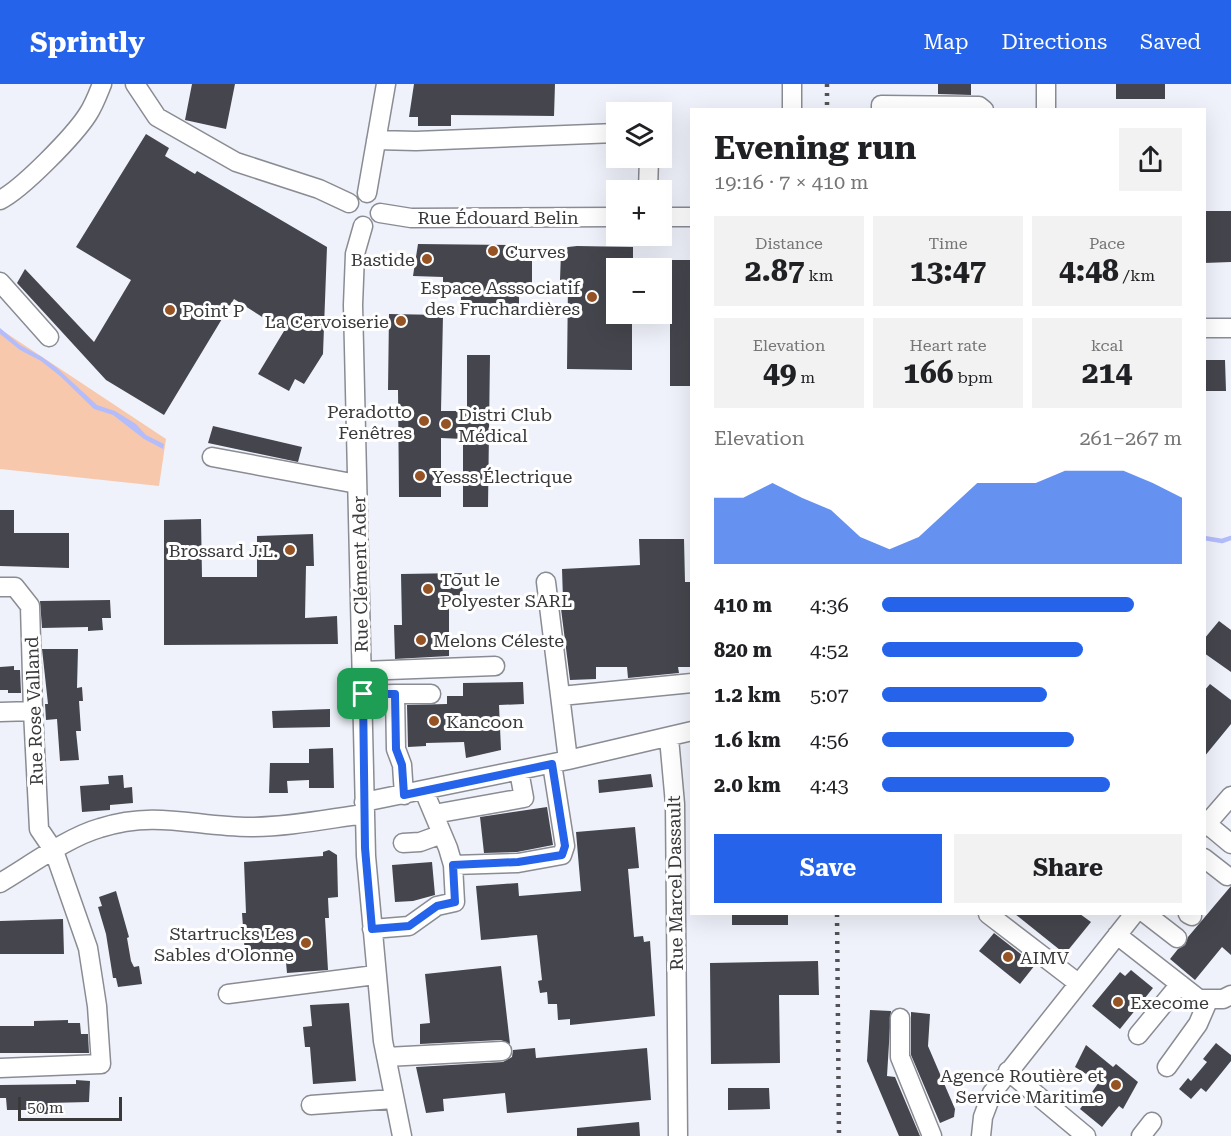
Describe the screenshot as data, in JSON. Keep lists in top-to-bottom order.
{
  "streets": {
    "street": [
      "Rue Édouard Belin",
      "Rue Clément Ader",
      "Rue Rose Valland",
      "Rue Marcel Dassault"
    ]
  },
  "crossings": [
    ["Rue Édouard Belin", "Rue Clément Ader"]
  ],
  "places": [
    "Curves",
    "Bastide",
    "Espace Asssociatif des Fruchardières",
    "Point P",
    "La Cervoiserie",
    "Peradotto Fenêtres",
    "Distri Club Médical",
    "Yesss Électrique",
    "Brossard J.L.",
    "Tout le Polyester SARL",
    "Melons Céleste",
    "Kancoon",
    "Startrucks Les Sables d'Olonne",
    "AIMV",
    "Execome",
    "Agence Routière et Service Maritime"
  ],
  "scale_bar": "50 m",
  "page": {
    "header": "Sprintly",
    "nav": ["Map", "Directions", "Saved"],
    "map_buttons": ["+", "−"],
    "heading": ["Evening run", "19:16 · 7 × 410 m"],
    "stats": [
      ["Distance", "2.87 km"],
      ["Time", "13:47"],
      ["Pace", "4:48 /km"],
      ["Elevation", "49 m"],
      ["Heart rate", "166 bpm"],
      ["kcal", "214"]
    ],
    "chart": ["Elevation", "261–267 m"],
    "list": [
      {
        "name": "410 m",
        "note": "4:36"
      },
      {
        "name": "820 m",
        "note": "4:52"
      },
      {
        "name": "1.2 km",
        "note": "5:07"
      },
      {
        "name": "1.6 km",
        "note": "4:56"
      },
      {
        "name": "2.0 km",
        "note": "4:43"
      }
    ],
    "buttons": ["Save", "Share"],
    "scale": "50 m"
  }
}
